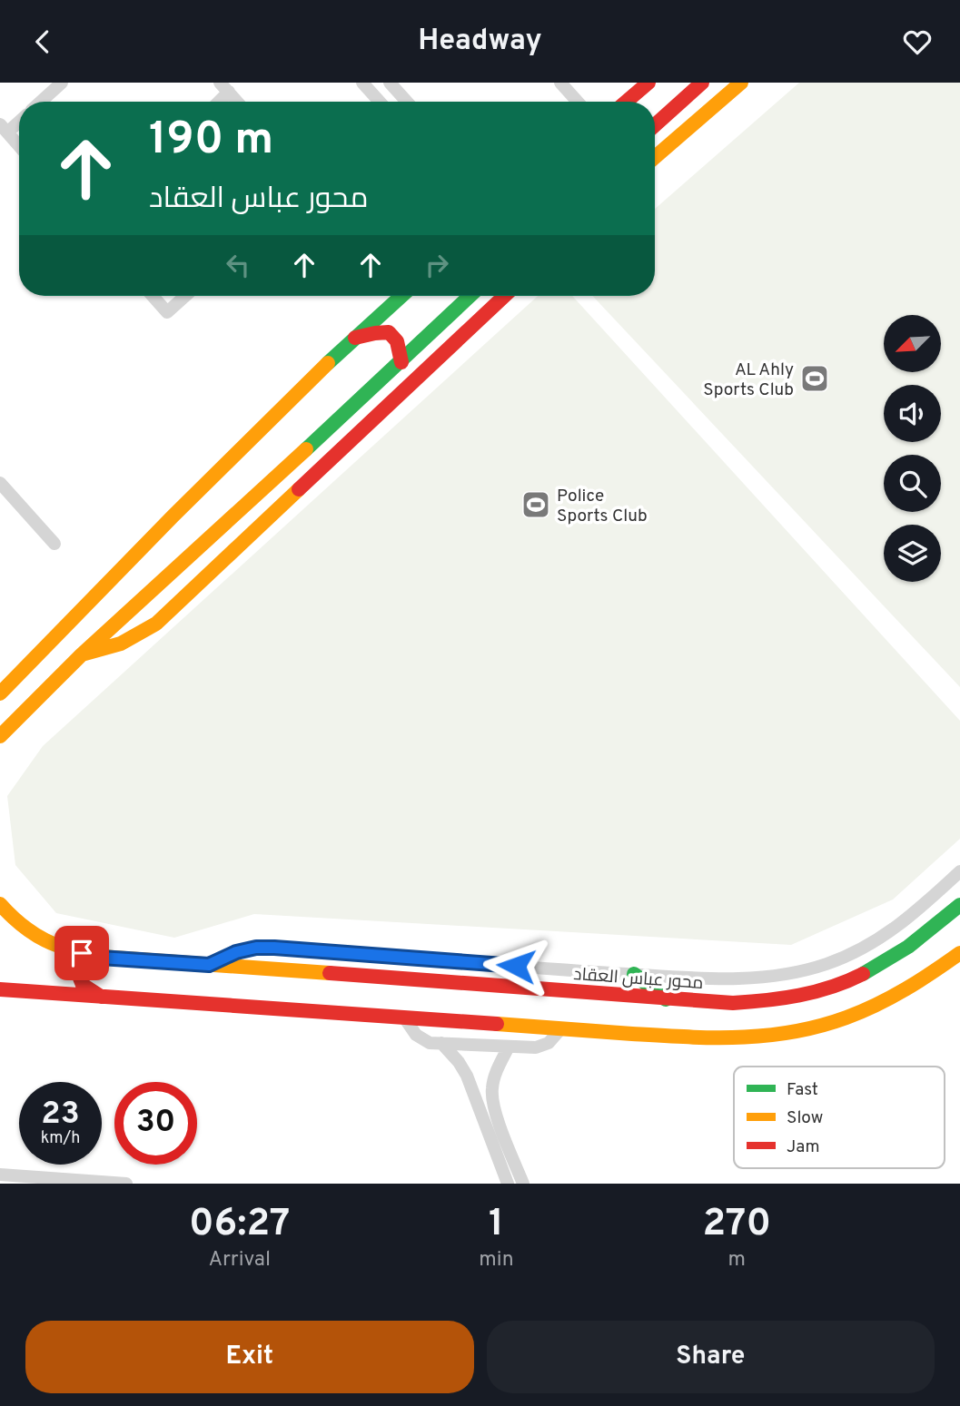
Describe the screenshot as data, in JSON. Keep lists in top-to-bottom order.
{
  "streets": {
    "main road": ["محور عباس العقاد"]
  },
  "places": {
    "sports": ["AL Ahly Sports Club", "Police Sports Club"]
  },
  "legend": ["Fast", "Slow", "Jam"],
  "north": "bottom left",
  "page": {
    "header": "Headway",
    "turn": ["190 m", "محور عباس العقاد"],
    "speed": "23 km/h",
    "limit": "30",
    "eta": [
      "06:27",
      "Arrival",
      "1",
      "min",
      "270",
      "m"
    ],
    "buttons": ["Exit", "Share"]
  }
}
